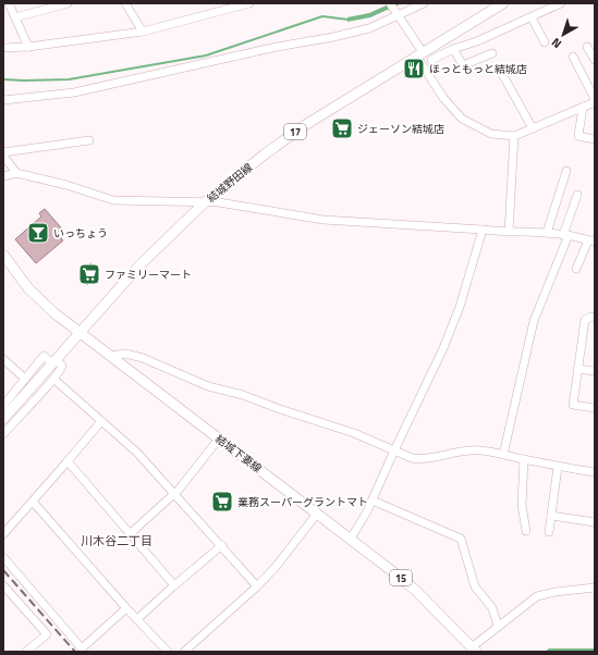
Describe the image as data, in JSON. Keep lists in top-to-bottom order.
{
  "streets": {
    "main road": [
      "17",
      "結城野田線",
      "結城下妻線",
      "15"
    ]
  },
  "crossings": [
    ["結城野田線", "結城下妻線"]
  ],
  "districts": ["川木谷二丁目"],
  "places": {
    "restaurant": ["ほっともっと結城店"],
    "supermarket": ["ジェーソン結城店", "ファミリーマート", "業務スーパーグラントマト"],
    "bar": ["いっちょう"]
  },
  "north": "bottom left"
}
